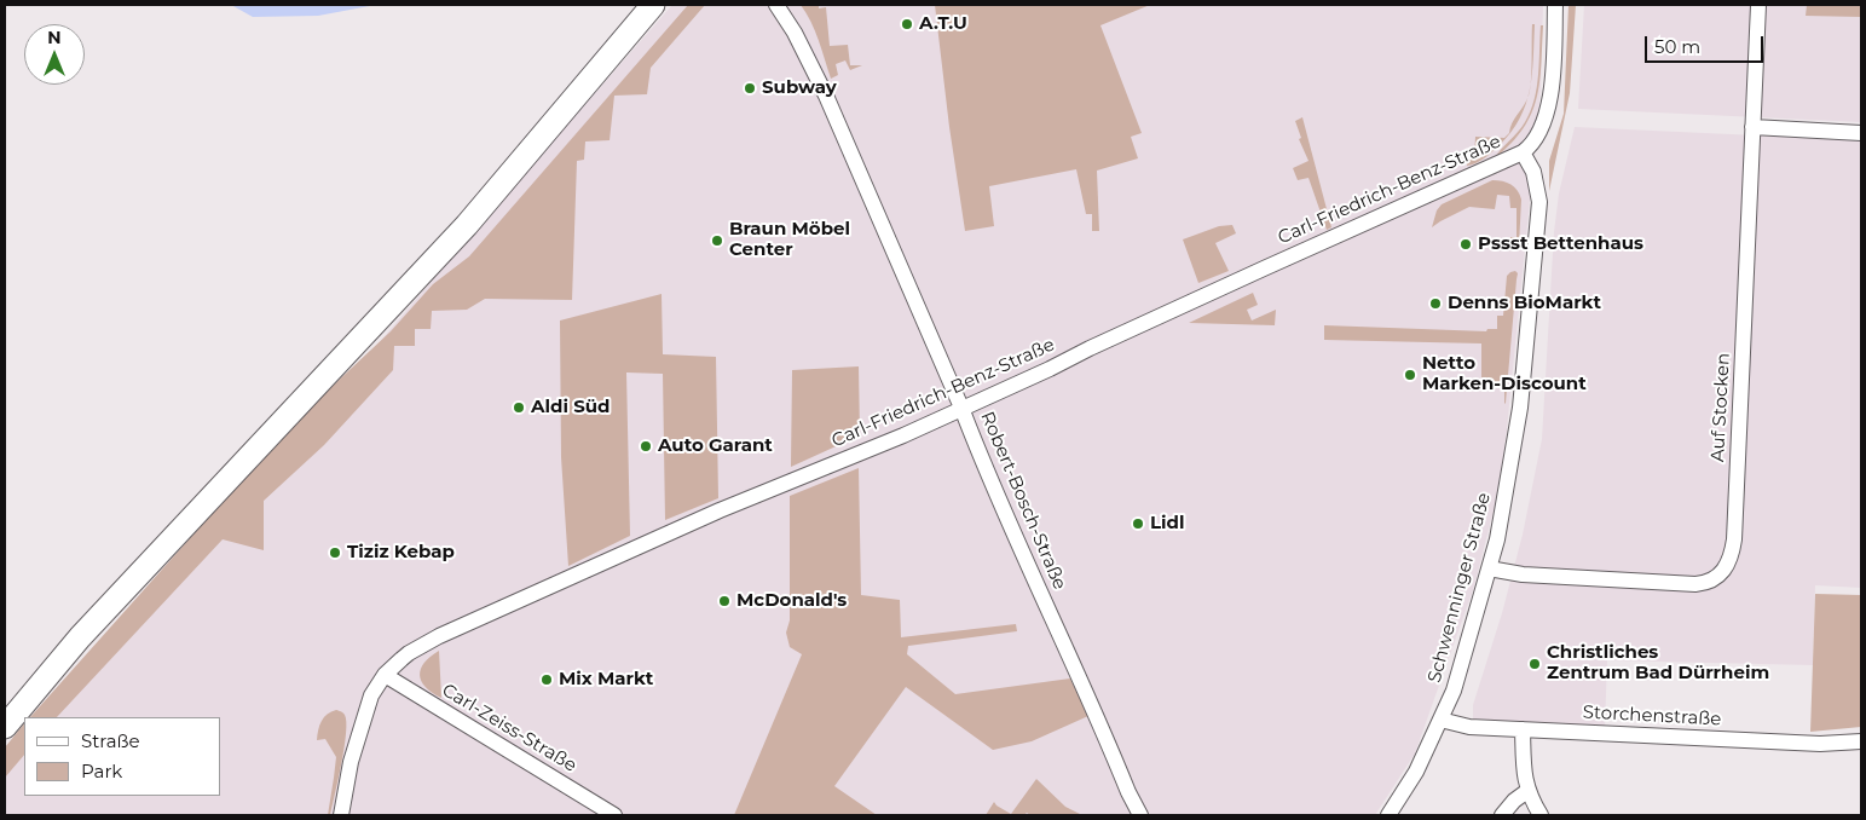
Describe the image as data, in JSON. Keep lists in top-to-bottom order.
{
  "streets": {
    "street": [
      "Carl-Friedrich-Benz-Straße",
      "Auf Stocken",
      "Robert-Bosch-Straße",
      "Schwenninger Straße",
      "Storchenstraße",
      "Carl-Zeiss-Straße"
    ]
  },
  "crossings": [
    ["Carl-Friedrich-Benz-Straße", "Robert-Bosch-Straße"],
    ["Carl-Friedrich-Benz-Straße", "Schwenninger Straße"],
    ["Carl-Friedrich-Benz-Straße", "Carl-Zeiss-Straße"],
    ["Auf Stocken", "Schwenninger Straße"],
    ["Schwenninger Straße", "Storchenstraße"]
  ],
  "places": [
    "A.T.U",
    "Subway",
    "Braun Möbel Center",
    "Pssst Bettenhaus",
    "Denns BioMarkt",
    "Netto Marken-Discount",
    "Aldi Süd",
    "Auto Garant",
    "Lidl",
    "Tiziz Kebap",
    "McDonald's",
    "Christliches Zentrum Bad Dürrheim",
    "Mix Markt"
  ],
  "legend": ["Straße", "Park"],
  "scale_bar": "50 m",
  "north": "top"
}
